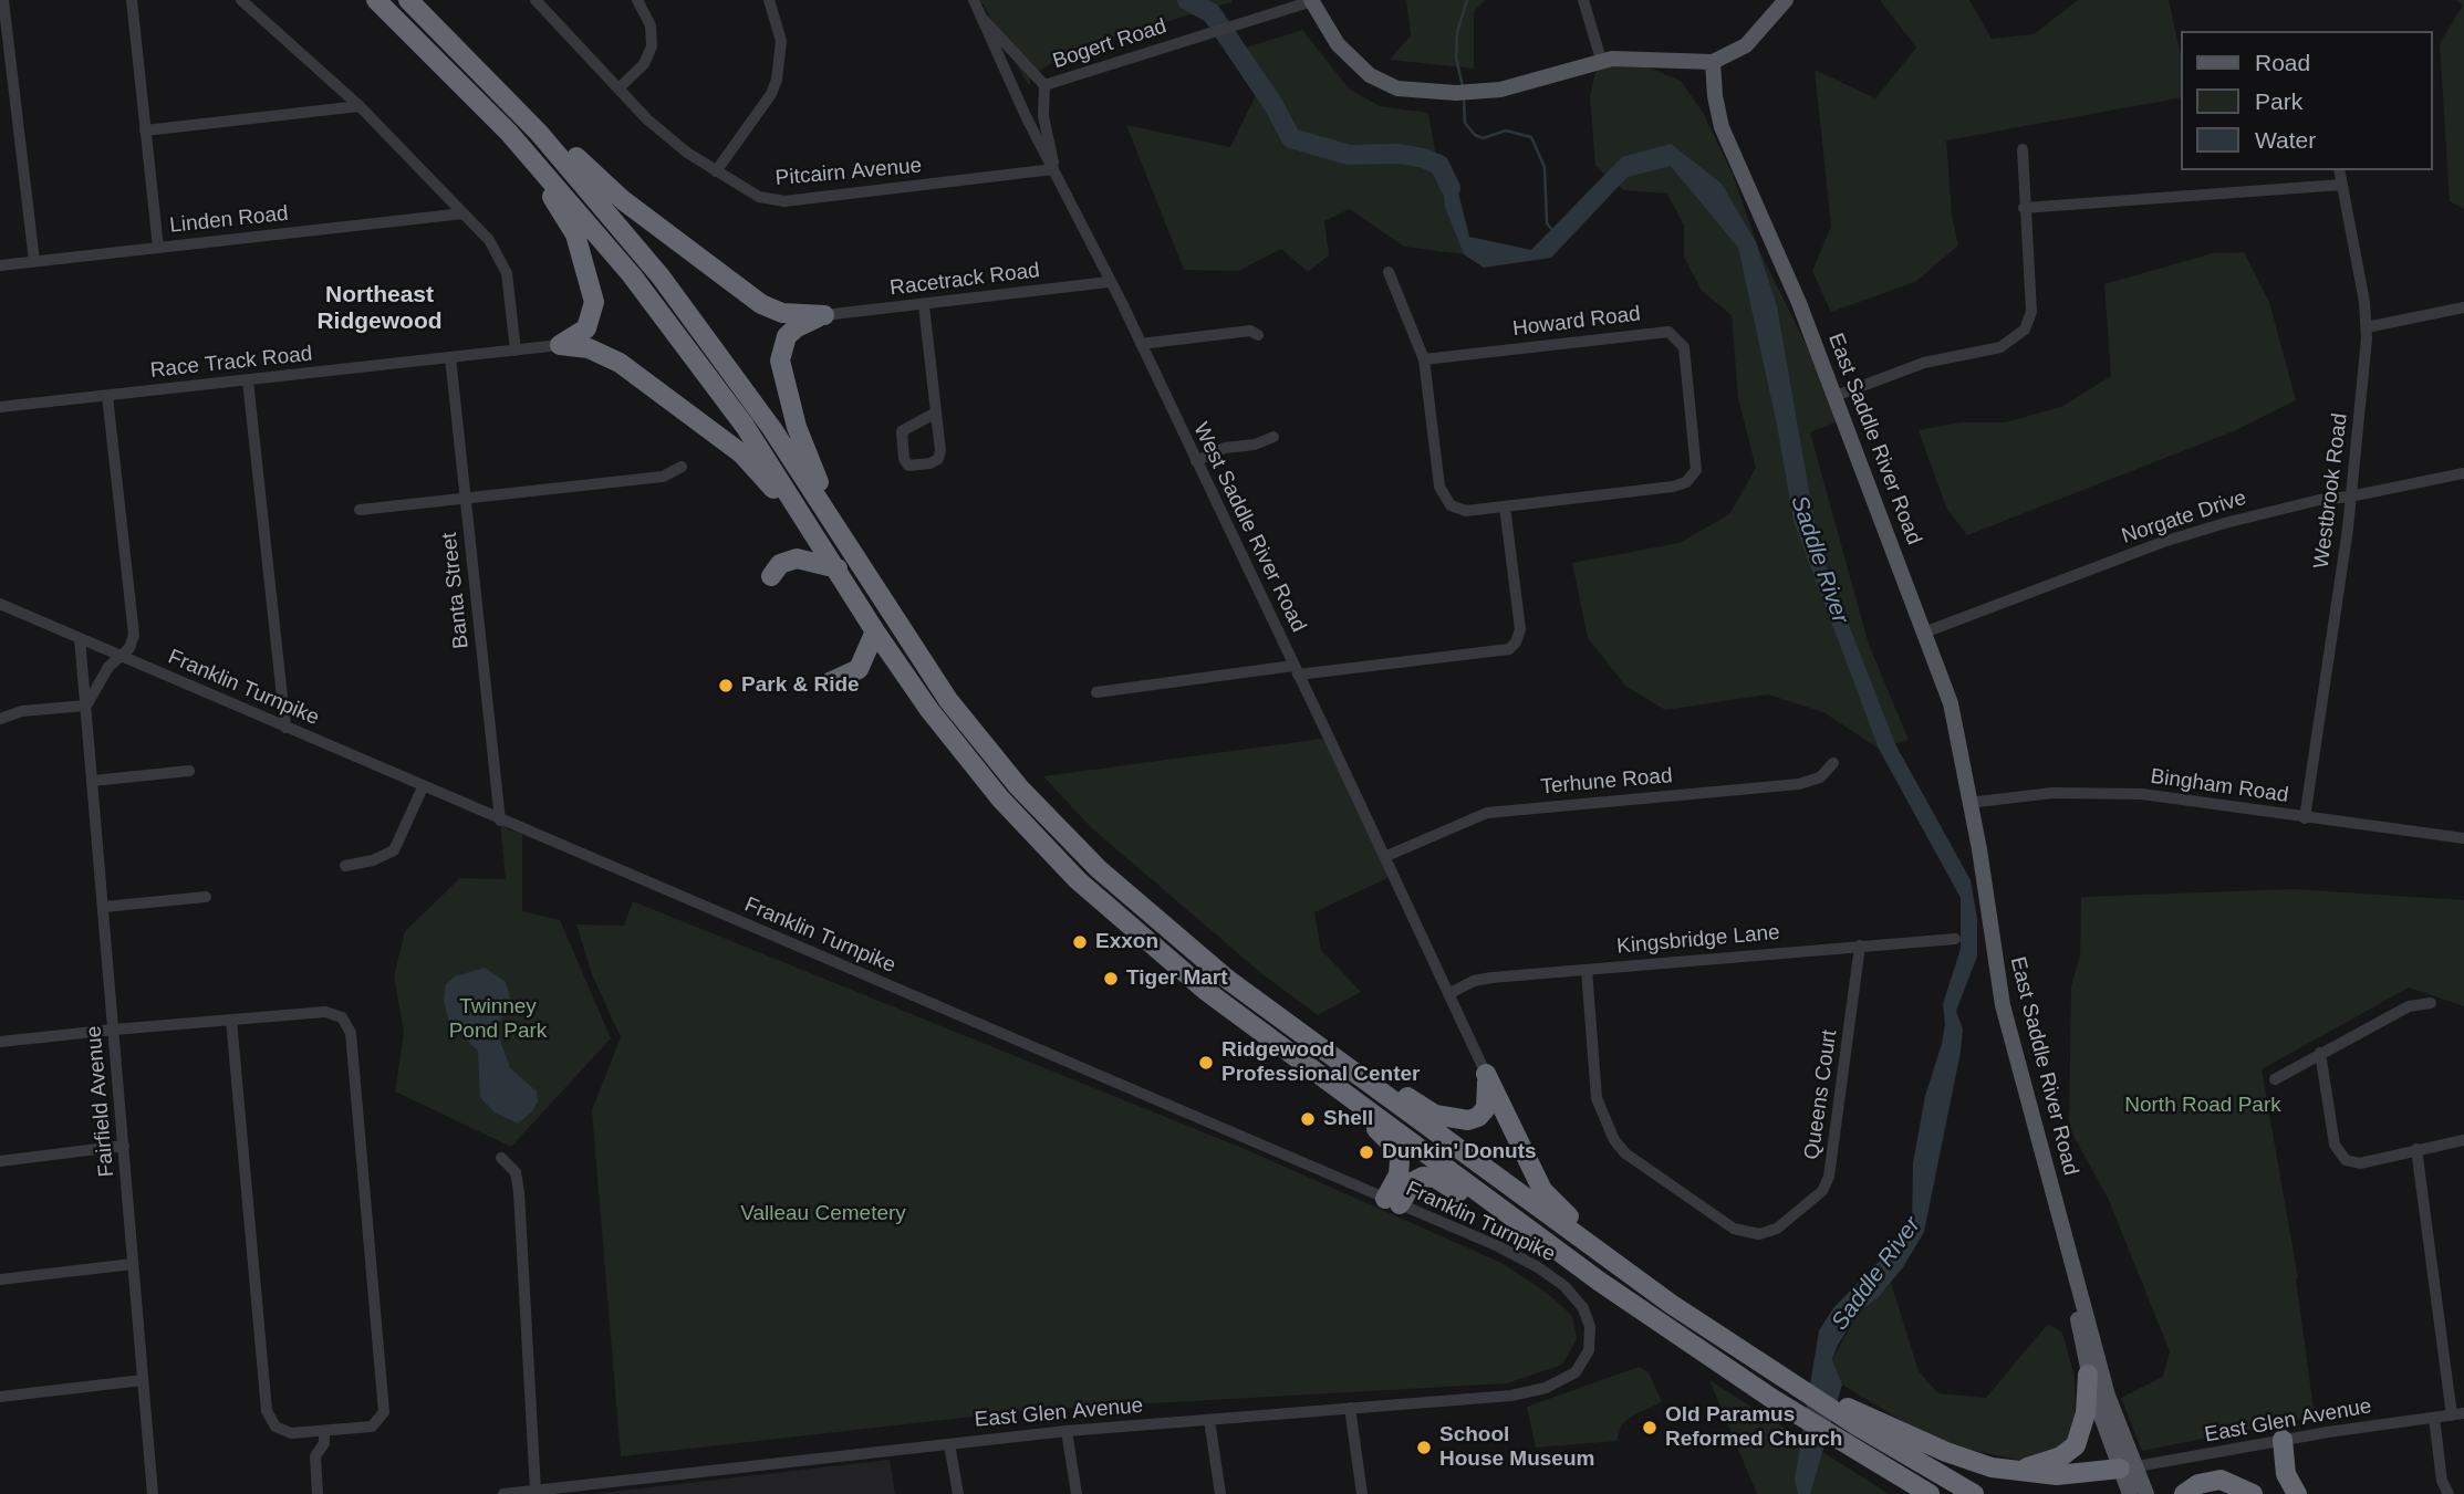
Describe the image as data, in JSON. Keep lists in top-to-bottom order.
{
  "streets": {
    "main road": ["East Saddle River Road"],
    "street": [
      "Bogert Road",
      "Pitcairn Avenue",
      "Linden Road",
      "Racetrack Road",
      "Howard Road",
      "Race Track Road",
      "Westbrook Road",
      "Norgate Drive",
      "West Saddle River Road",
      "Banta Street",
      "Franklin Turnpike",
      "Terhune Road",
      "Bingham Road",
      "Kingsbridge Lane",
      "Queens Court",
      "Fairfield Avenue",
      "East Glen Avenue"
    ]
  },
  "crossings": [
    ["Bogert Road", "Pitcairn Avenue"],
    ["Bogert Road", "West Saddle River Road"],
    ["Pitcairn Avenue", "West Saddle River Road"],
    ["Racetrack Road", "West Saddle River Road"],
    ["Race Track Road", "Banta Street"],
    ["East Saddle River Road", "Norgate Drive"],
    ["East Saddle River Road", "Bingham Road"],
    ["East Saddle River Road", "East Glen Avenue"],
    ["Westbrook Road", "Norgate Drive"],
    ["Westbrook Road", "Bingham Road"],
    ["West Saddle River Road", "Terhune Road"],
    ["West Saddle River Road", "Kingsbridge Lane"],
    ["Banta Street", "Franklin Turnpike"],
    ["Franklin Turnpike", "Fairfield Avenue"],
    ["Franklin Turnpike", "East Glen Avenue"],
    ["Kingsbridge Lane", "Queens Court"]
  ],
  "districts": ["Northeast Ridgewood"],
  "water": ["Saddle River"],
  "parks": ["Twinney Pond Park", "North Road Park", "Valleau Cemetery"],
  "places": [
    "Park & Ride",
    "Exxon",
    "Tiger Mart",
    "Ridgewood Professional Center",
    "Shell",
    "Dunkin' Donuts",
    "Old Paramus Reformed Church",
    "School House Museum"
  ],
  "legend": ["Road", "Park", "Water"]
}
